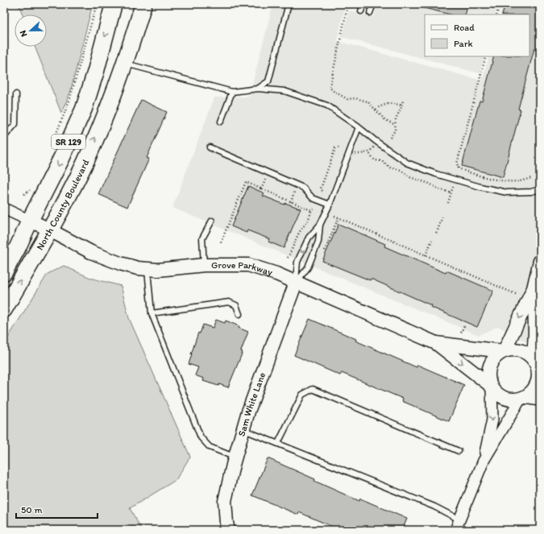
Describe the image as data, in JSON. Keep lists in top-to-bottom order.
{
  "streets": {
    "main road": ["SR 129", "North County Boulevard"],
    "street": ["Grove Parkway", "Sam White Lane"]
  },
  "crossings": [
    ["North County Boulevard", "Grove Parkway"],
    ["Grove Parkway", "Sam White Lane"]
  ],
  "legend": ["Road", "Park"],
  "scale_bar": "50 m",
  "north": "left"
}
